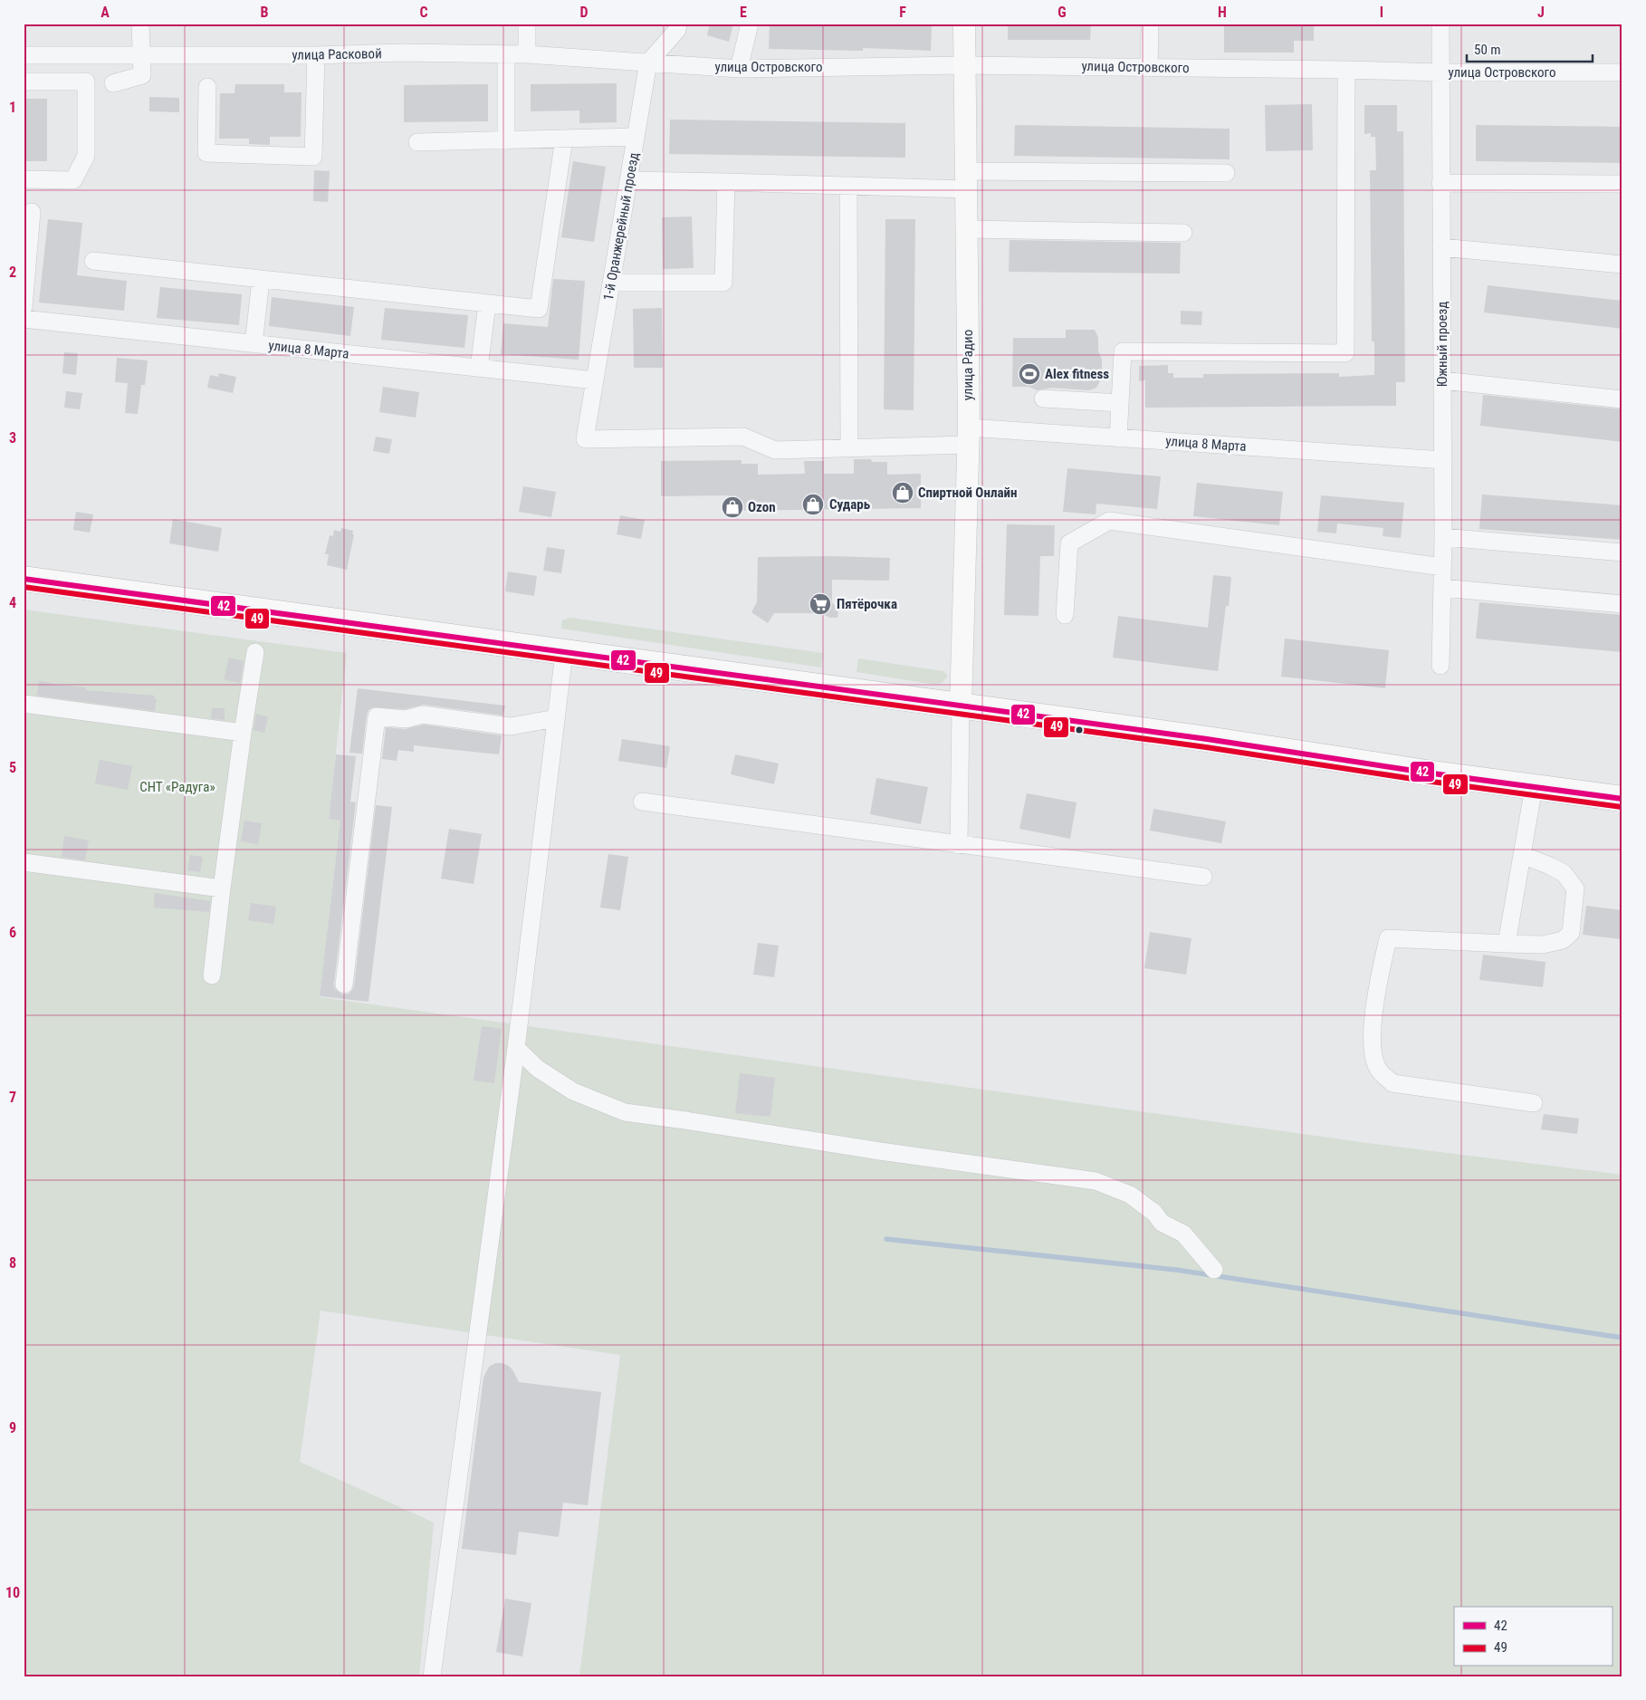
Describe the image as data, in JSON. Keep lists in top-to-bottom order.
{
  "streets": {
    "main road": ["улица Радио"],
    "street": [
      "улица Расковой",
      "улица Островского",
      "1-й Оранжерейный проезд",
      "Южный проезд",
      "улица 8 Марта"
    ]
  },
  "crossings": [
    ["улица Расковой", "улица Островского"],
    ["улица Расковой", "1-й Оранжерейный проезд"],
    ["улица Островского", "1-й Оранжерейный проезд"],
    ["улица Островского", "Южный проезд"],
    ["улица Островского", "улица Радио"],
    ["1-й Оранжерейный проезд", "улица 8 Марта"],
    ["Южный проезд", "улица 8 Марта"],
    ["улица 8 Марта", "улица Радио"]
  ],
  "parks": ["СНТ «Радуга»"],
  "places": {
    "sports": ["Alex fitness"],
    "shop": ["Спиртной Онлайн", "Сударь", "Ozon"],
    "supermarket": ["Пятёрочка"]
  },
  "lines": ["transit line 42", "transit line 49"],
  "legend": ["42", "49"],
  "scale_bar": "50 m",
  "grid": {
    "columns": [
      "A",
      "B",
      "C",
      "D",
      "E",
      "F",
      "G",
      "H",
      "I",
      "J"
    ],
    "rows": [
      "1",
      "2",
      "3",
      "4",
      "5",
      "6",
      "7",
      "8",
      "9",
      "10"
    ]
  }
}
